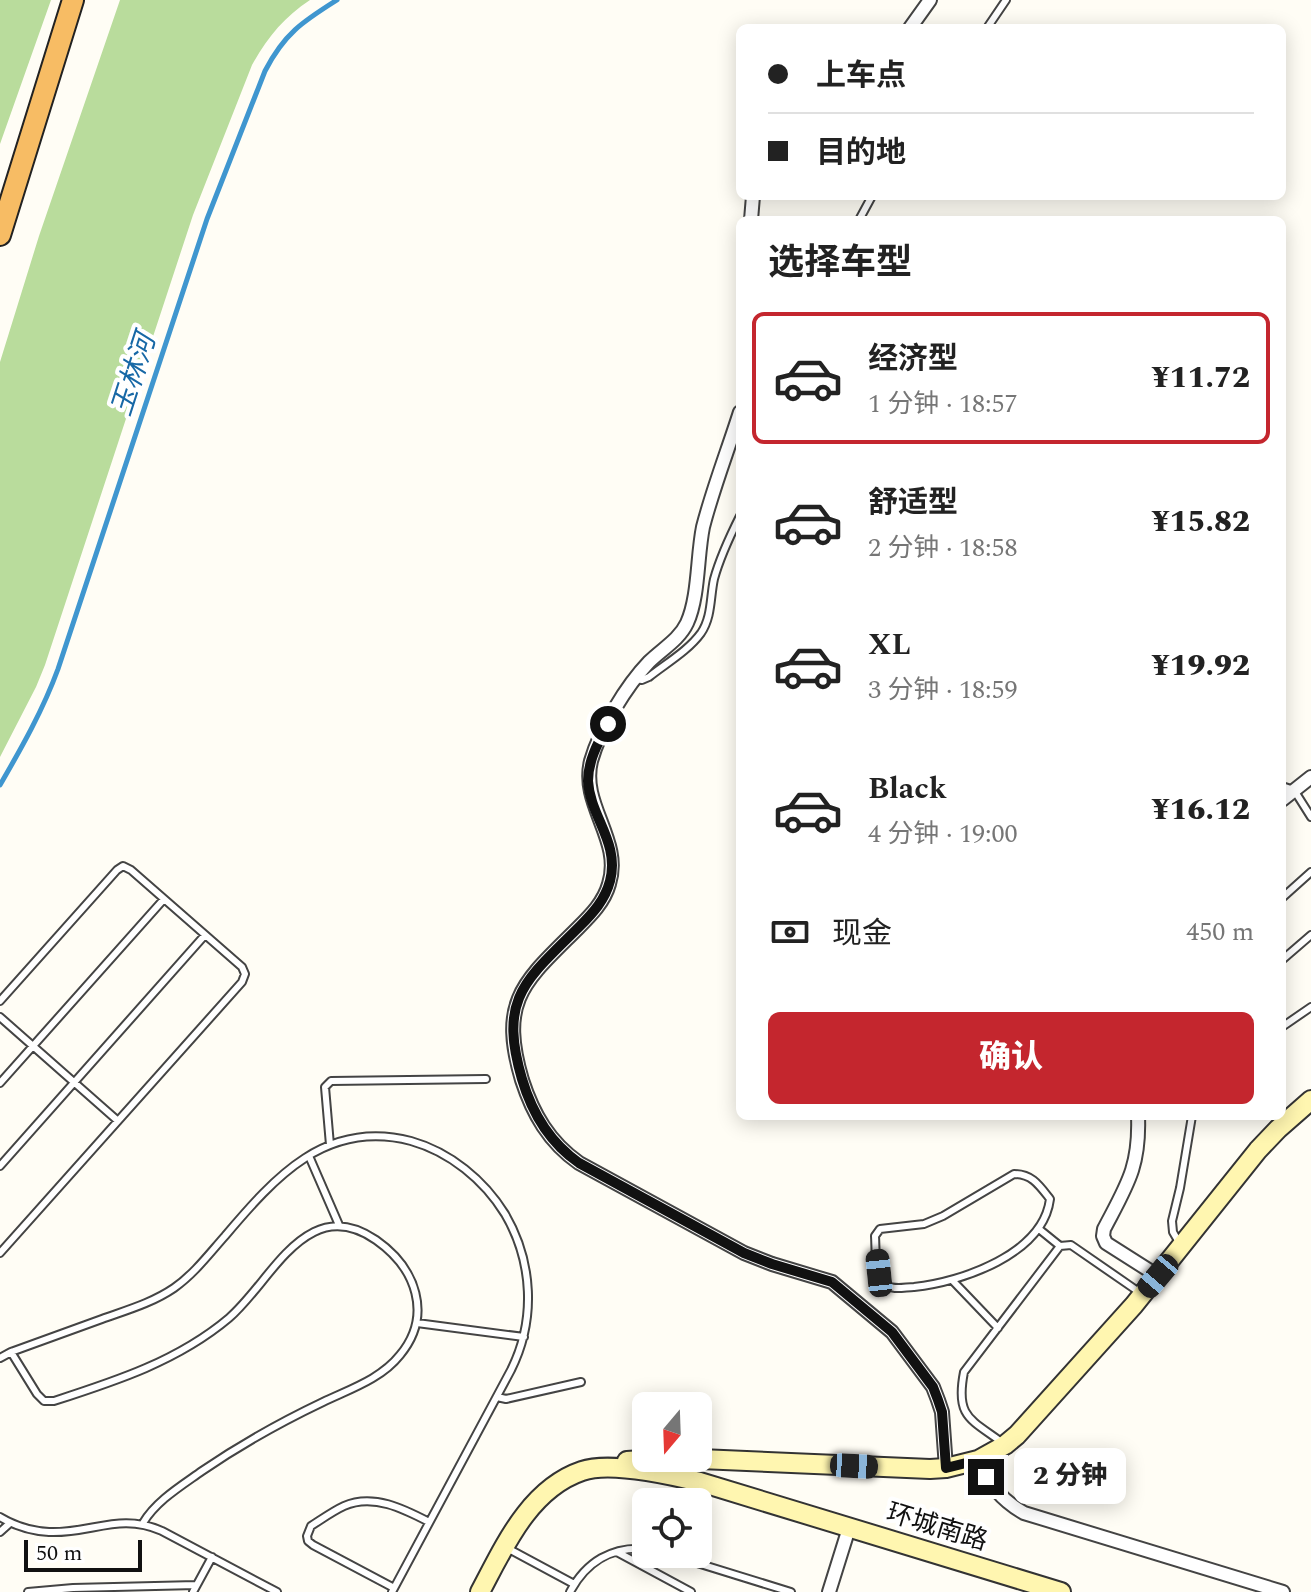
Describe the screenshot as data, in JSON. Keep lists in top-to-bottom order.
{
  "streets": {
    "main road": ["环城南路"]
  },
  "water": ["玉林河"],
  "scale_bar": "50 m",
  "north": "bottom",
  "page": {
    "banner": ["上车点", "目的地"],
    "heading": "选择车型",
    "list": [
      {
        "name": "经济型",
        "note": "1 分钟 · 18:57",
        "value": "¥11.72"
      },
      {
        "name": "舒适型",
        "note": "2 分钟 · 18:58",
        "value": "¥15.82"
      },
      {
        "name": "XL",
        "note": "3 分钟 · 18:59",
        "value": "¥19.92"
      },
      {
        "name": "Black",
        "note": "4 分钟 · 19:00",
        "value": "¥16.12"
      }
    ],
    "pay": ["现金", "450 m"],
    "buttons": "确认",
    "bubble": "2 分钟",
    "scale": "50 m"
  }
}
